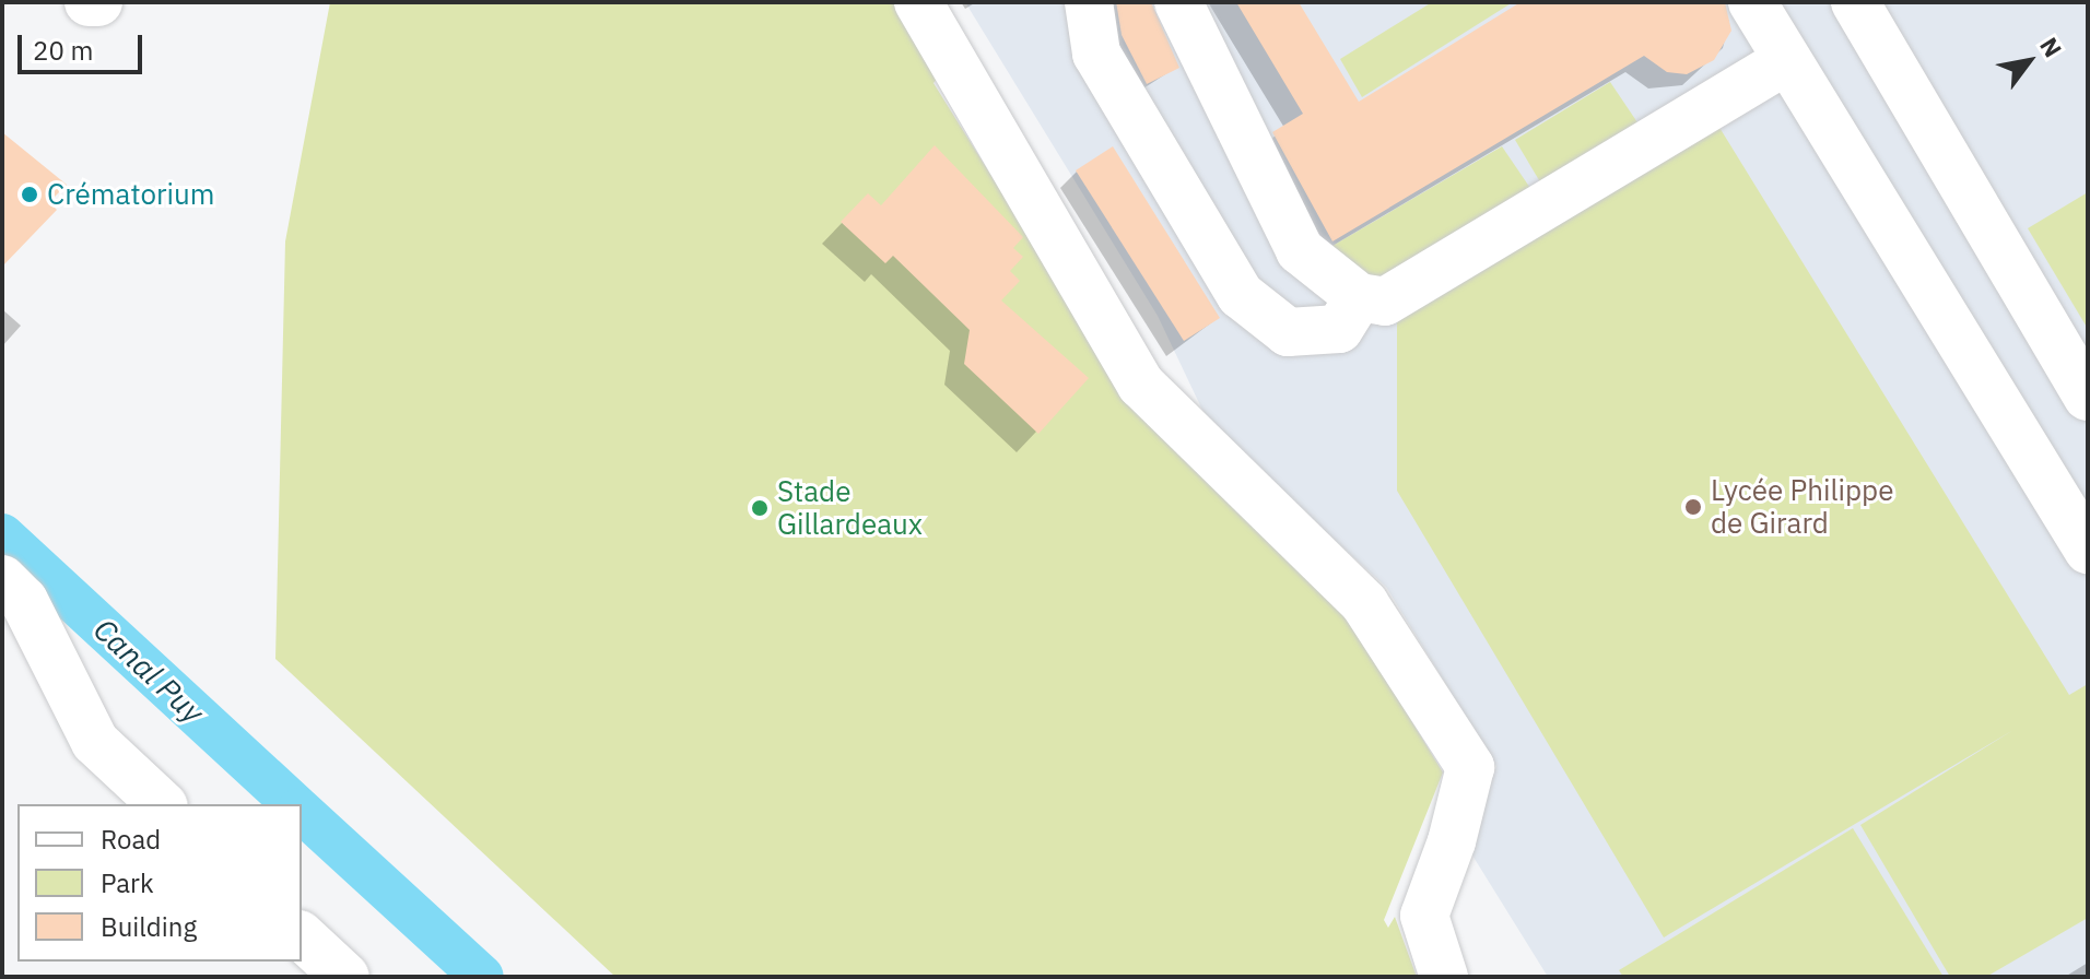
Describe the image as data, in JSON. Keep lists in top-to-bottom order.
{
  "water": ["Canal Puy"],
  "places": ["Crématorium", "Lycée Philippe de Girard", "Stade Gillardeaux"],
  "legend": ["Road", "Park", "Building"],
  "scale_bar": "20 m",
  "north": "top right"
}
